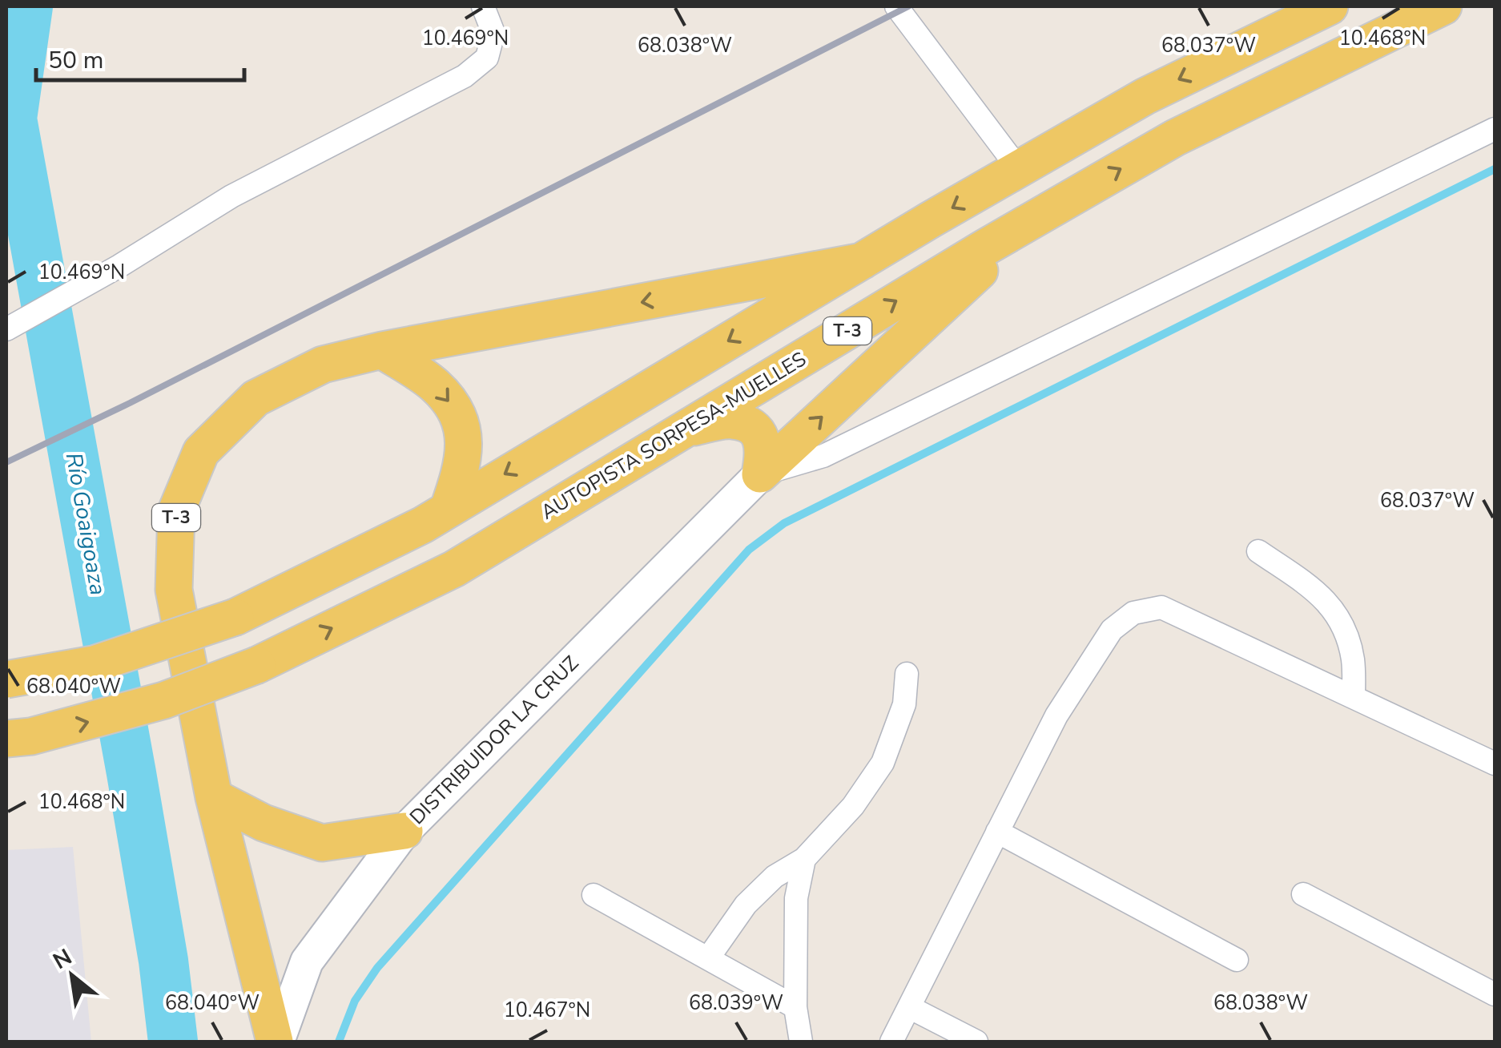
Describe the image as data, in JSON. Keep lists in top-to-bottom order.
{
  "streets": {
    "main road": ["T-3", "AUTOPISTA SORPESA-MUELLES", "DISTRIBUIDOR LA CRUZ"]
  },
  "crossings": [
    ["T-3", "DISTRIBUIDOR LA CRUZ"]
  ],
  "water": ["Río Goaigoaza"],
  "scale_bar": "50 m",
  "north": "top left",
  "coordinates": [
    "10.468°N",
    "10.469°N",
    "68.038°W",
    "68.037°W",
    "68.040°W",
    "68.039°W",
    "10.467°N"
  ]
}
